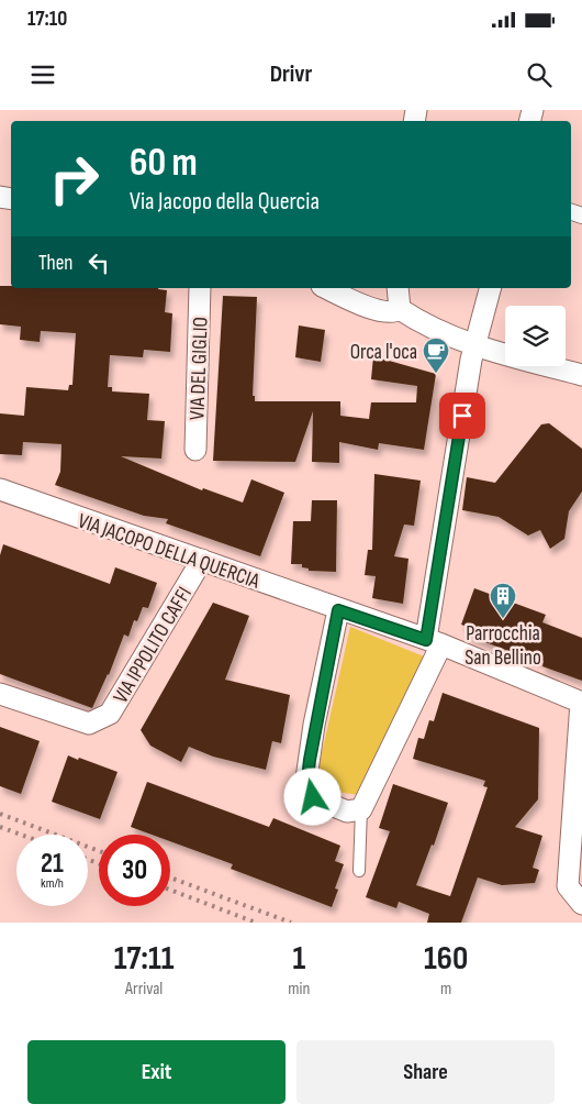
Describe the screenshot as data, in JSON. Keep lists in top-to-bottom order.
{
  "streets": {
    "street": ["VIA DEL GIGLIO", "VIA JACOPO DELLA QUERCIA", "VIA IPPOLITO CAFFI"]
  },
  "crossings": [
    ["VIA JACOPO DELLA QUERCIA", "VIA IPPOLITO CAFFI"]
  ],
  "places": {
    "cafe": ["Orca l'oca"],
    "building": ["Parrocchia San Bellino"]
  },
  "page": {
    "status": "17:10",
    "header": "Drivr",
    "turn": ["60 m", "Via Jacopo della Quercia"],
    "then": "Then",
    "speed": "21 km/h",
    "limit": "30",
    "eta": [
      "17:11",
      "Arrival",
      "1",
      "min",
      "160",
      "m"
    ],
    "buttons": ["Exit", "Share"]
  }
}
